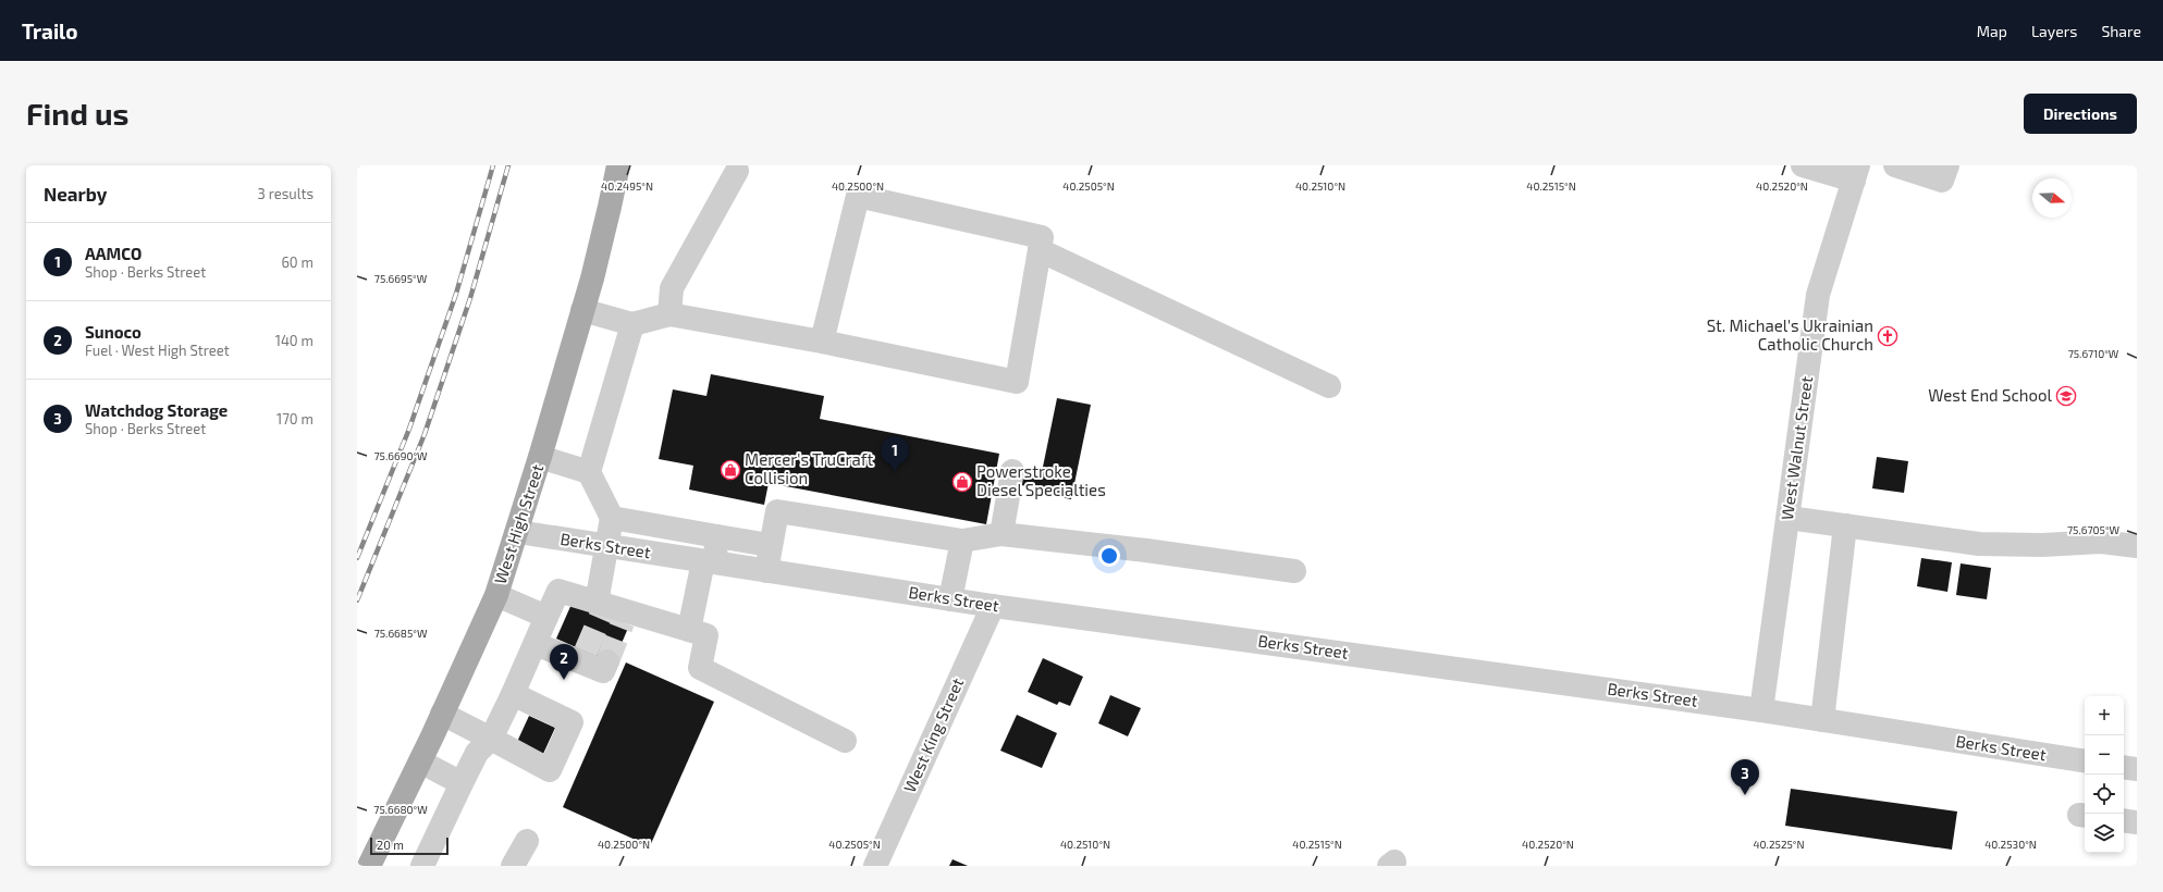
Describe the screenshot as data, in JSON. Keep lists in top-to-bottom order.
{
  "streets": {
    "main road": ["West High Street"],
    "street": ["West Walnut Street", "Berks Street", "West King Street"]
  },
  "crossings": [
    ["West Walnut Street", "Berks Street"],
    ["West High Street", "Berks Street"],
    ["Berks Street", "West King Street"]
  ],
  "places": {
    "church": ["St. Michael's Ukrainian Catholic Church"],
    "school or university": ["West End School"],
    "shop": ["Mercer's TruCraft Collision", "Powerstroke Diesel Specialties"]
  },
  "scale_bar": "20 m",
  "north": "right",
  "page": {
    "header": "Trailo",
    "nav": ["Map", "Layers", "Share"],
    "buttons": "Directions",
    "title": "Find us",
    "heading": ["Nearby", "3 results"],
    "list": [
      {
        "mark": "1",
        "name": "AAMCO",
        "note": "Shop · Berks Street",
        "value": "60 m"
      },
      {
        "mark": "2",
        "name": "Sunoco",
        "note": "Fuel · West High Street",
        "value": "140 m"
      },
      {
        "mark": "3",
        "name": "Watchdog Storage",
        "note": "Shop · Berks Street",
        "value": "170 m"
      }
    ],
    "pins": ["1", "2", "3"],
    "map_buttons": ["+", "−"],
    "scale": "20 m"
  },
  "coordinates": [
    "40.2495°N",
    "40.2500°N",
    "40.2505°N",
    "40.2510°N",
    "40.2515°N",
    "40.2520°N",
    "75.6695°W",
    "75.6710°W",
    "75.6690°W",
    "75.6705°W",
    "75.6685°W",
    "75.6680°W",
    "40.2525°N",
    "40.2530°N"
  ]
}
